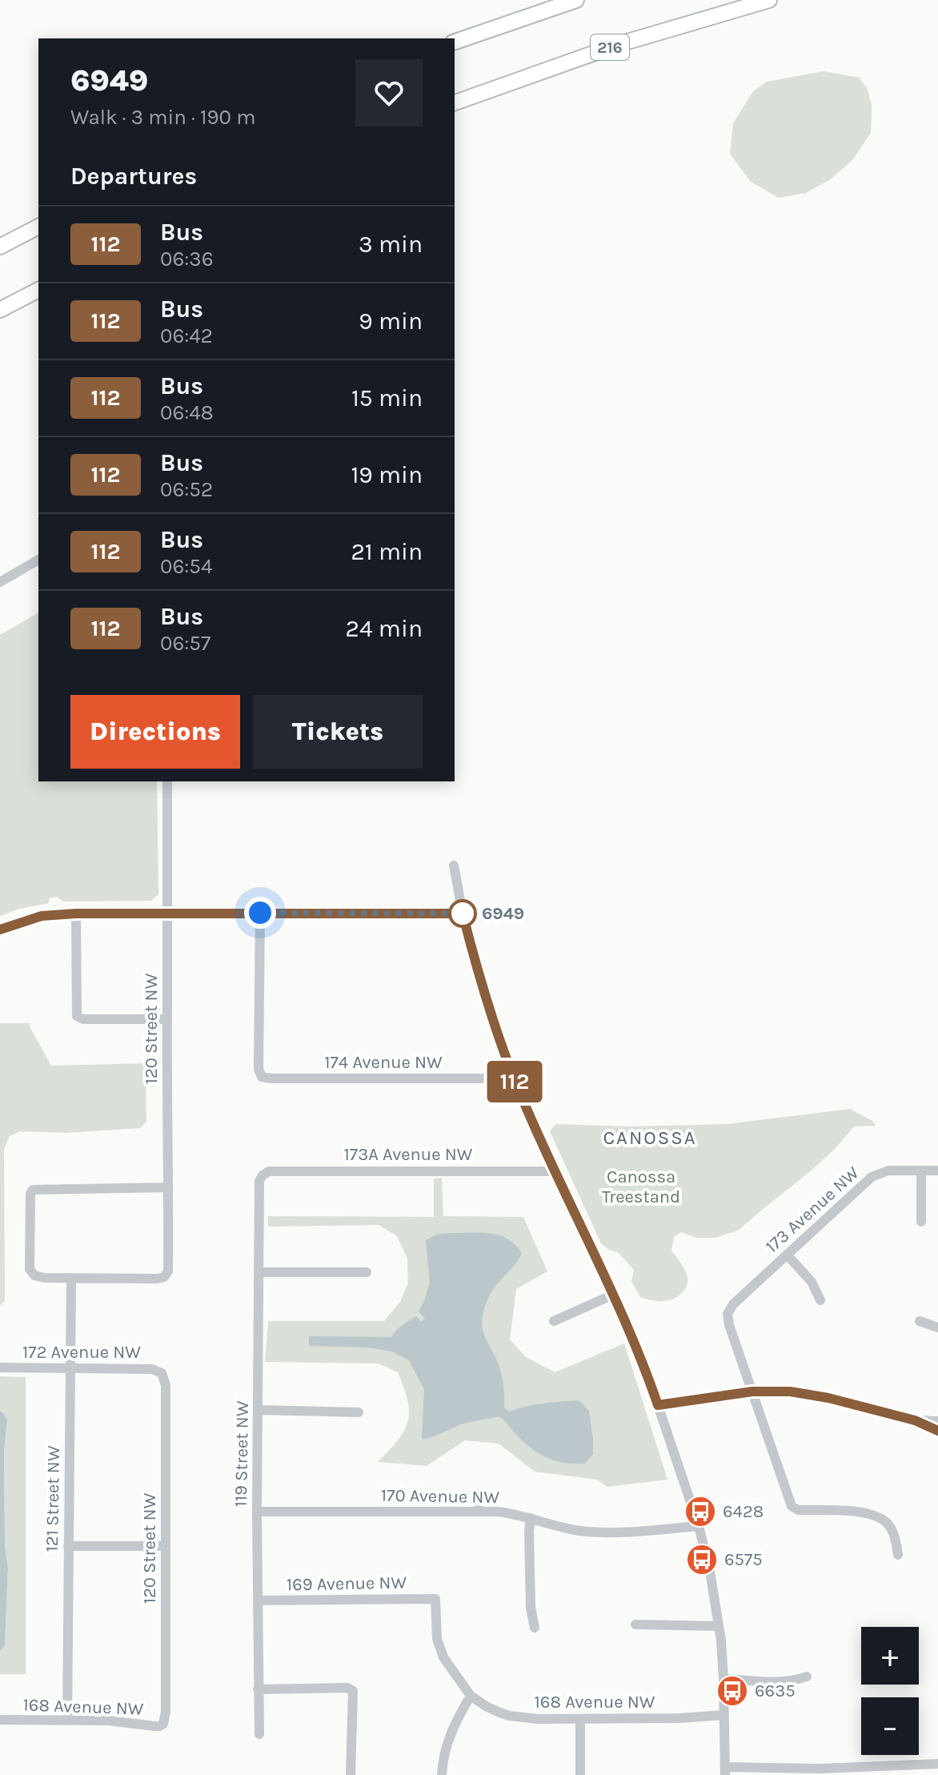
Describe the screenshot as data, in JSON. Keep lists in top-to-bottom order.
{
  "streets": {
    "highway": ["216"],
    "street": [
      "120 Street NW",
      "174 Avenue NW",
      "173A Avenue NW",
      "173 Avenue NW",
      "172 Avenue NW",
      "119 Street NW",
      "170 Avenue NW",
      "121 Street NW",
      "169 Avenue NW",
      "168 Avenue NW"
    ]
  },
  "crossings": [
    ["120 Street NW", "172 Avenue NW"],
    ["120 Street NW", "121 Street NW"],
    ["120 Street NW", "168 Avenue NW"],
    ["173A Avenue NW", "119 Street NW"],
    ["172 Avenue NW", "121 Street NW"],
    ["119 Street NW", "170 Avenue NW"],
    ["119 Street NW", "169 Avenue NW"],
    ["121 Street NW", "168 Avenue NW"],
    ["169 Avenue NW", "168 Avenue NW"]
  ],
  "districts": ["CANOSSA"],
  "parks": ["Canossa Treestand"],
  "places": {
    "other": ["6949"],
    "bus stop": ["6428", "6575", "6635"]
  },
  "lines": ["bus line 112"],
  "page": {
    "on_map": "112",
    "heading": [
      ["6949", "Walk · 3 min · 190 m"],
      "Departures"
    ],
    "list": [
      {
        "mark": "112",
        "name": "Bus",
        "note": "06:36",
        "value": "3 min"
      },
      {
        "mark": "112",
        "name": "Bus",
        "note": "06:42",
        "value": "9 min"
      },
      {
        "mark": "112",
        "name": "Bus",
        "note": "06:48",
        "value": "15 min"
      },
      {
        "mark": "112",
        "name": "Bus",
        "note": "06:52",
        "value": "19 min"
      },
      {
        "mark": "112",
        "name": "Bus",
        "note": "06:54",
        "value": "21 min"
      },
      {
        "mark": "112",
        "name": "Bus",
        "note": "06:57",
        "value": "24 min"
      }
    ],
    "buttons": ["Directions", "Tickets"],
    "map_buttons": ["+", "−"]
  }
}
